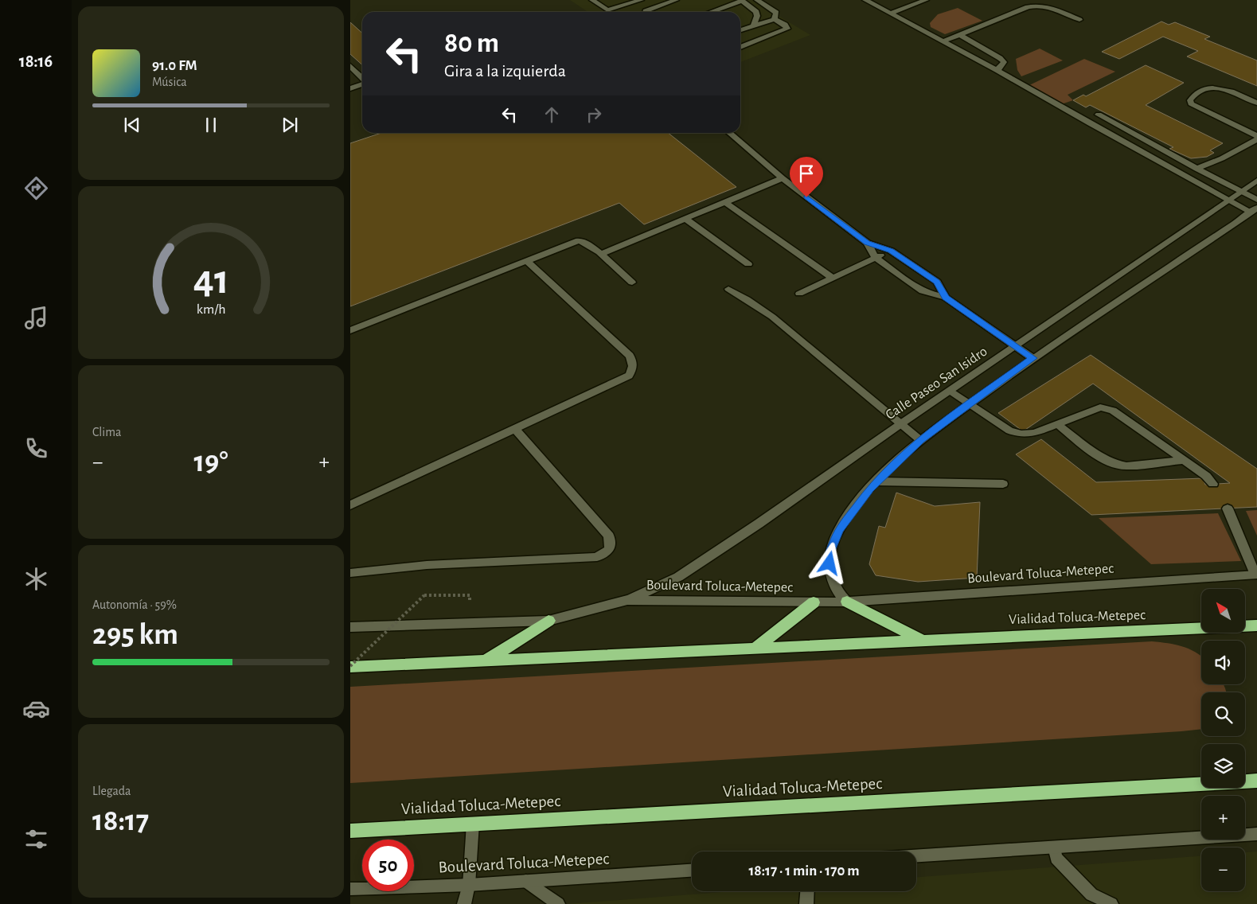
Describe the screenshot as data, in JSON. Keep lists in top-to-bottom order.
{
  "streets": {
    "highway": ["Vialidad Toluca-Metepec"],
    "main road": ["Calle Paseo San Isidro", "Boulevard Toluca-Metepec"]
  },
  "crossings": [
    ["Calle Paseo San Isidro", "Boulevard Toluca-Metepec"]
  ],
  "north": "top left",
  "page": {
    "tabs": "18:16",
    "turn": ["80 m", "Gira a la izquierda"],
    "song": ["91.0 FM", "Música"],
    "tile": [
      "Clima",
      ["Autonomía · 59%", "295 km"],
      ["Llegada", "18:17"]
    ],
    "heat": ["−", "19°", "+"],
    "map_buttons": ["+", "−"],
    "limit": "50",
    "trip": "18:17 · 1 min · 170 m",
    "gauge": ["41", "km/h"]
  }
}
